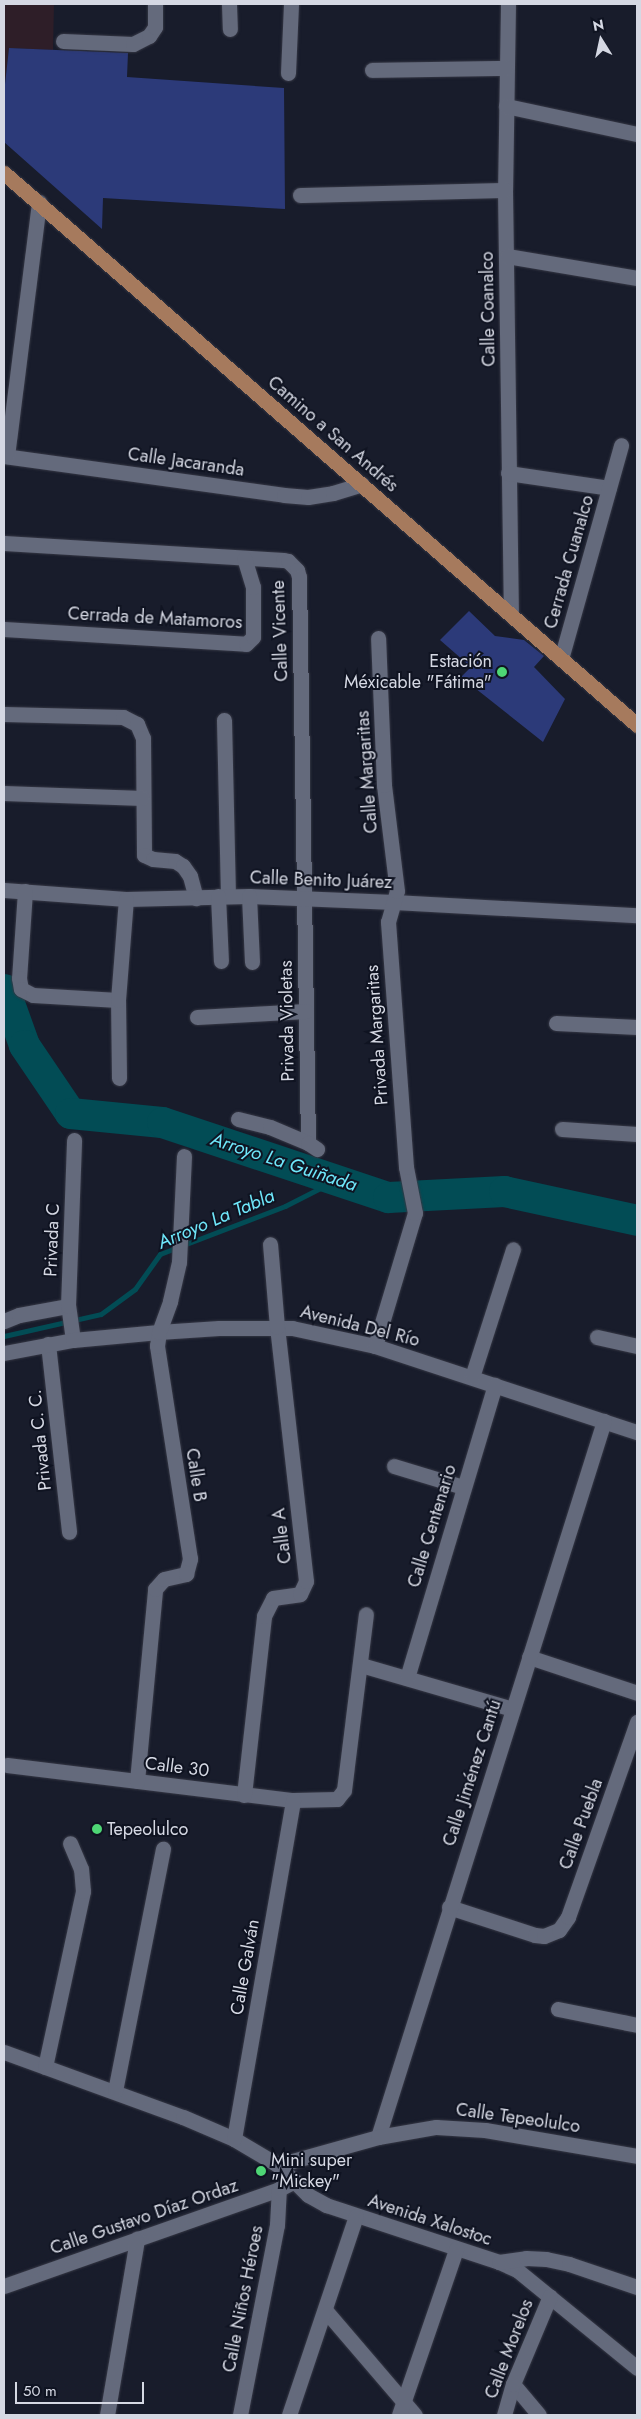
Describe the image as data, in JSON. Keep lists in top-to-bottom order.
{
  "streets": {
    "main road": ["Camino a San Andrés"],
    "street": [
      "Calle Coanalco",
      "Calle Jacaranda",
      "Cerrada Cuanalco",
      "Cerrada de Matamoros",
      "Calle Vicente",
      "Calle Margaritas",
      "Calle Benito Juárez",
      "Privada Violetas",
      "Privada Margaritas",
      "Privada C",
      "Avenida Del Río",
      "Privada C. C.",
      "Calle B",
      "Calle Centenario",
      "Calle A",
      "Calle 30",
      "Calle Jiménez Cantú",
      "Calle Puebla",
      "Calle Galván",
      "Calle Tepeolulco",
      "Calle Gustavo Díaz Ordaz",
      "Avenida Xalostoc",
      "Calle Niños Héroes",
      "Calle Morelos"
    ]
  },
  "crossings": [
    ["Calle Coanalco", "Camino a San Andrés"],
    ["Calle Coanalco", "Cerrada Cuanalco"],
    ["Camino a San Andrés", "Calle Jacaranda"],
    ["Camino a San Andrés", "Cerrada Cuanalco"],
    ["Cerrada de Matamoros", "Calle Vicente"],
    ["Calle Vicente", "Calle Benito Juárez"],
    ["Calle Vicente", "Privada Violetas"],
    ["Calle Margaritas", "Calle Benito Juárez"],
    ["Calle Margaritas", "Privada Margaritas"],
    ["Calle Benito Juárez", "Privada Violetas"],
    ["Calle Benito Juárez", "Privada Margaritas"],
    ["Privada Margaritas", "Avenida Del Río"],
    ["Privada C", "Avenida Del Río"],
    ["Avenida Del Río", "Privada C. C."],
    ["Avenida Del Río", "Calle B"],
    ["Avenida Del Río", "Calle Centenario"],
    ["Avenida Del Río", "Calle A"],
    ["Avenida Del Río", "Calle Jiménez Cantú"],
    ["Calle B", "Calle 30"],
    ["Calle A", "Calle 30"],
    ["Calle 30", "Calle Galván"],
    ["Calle Jiménez Cantú", "Calle Puebla"],
    ["Calle Jiménez Cantú", "Calle Tepeolulco"],
    ["Calle Galván", "Avenida Xalostoc"],
    ["Calle Tepeolulco", "Avenida Xalostoc"],
    ["Calle Gustavo Díaz Ordaz", "Avenida Xalostoc"],
    ["Calle Gustavo Díaz Ordaz", "Calle Niños Héroes"],
    ["Avenida Xalostoc", "Calle Morelos"]
  ],
  "water": ["Arroyo La Guiñada", "Arroyo La Tabla"],
  "places": ["Estación Méxicable \"Fátima\"", "Tepeolulco", "Mini super \"Mickey\""],
  "scale_bar": "50 m",
  "north": "top"
}
